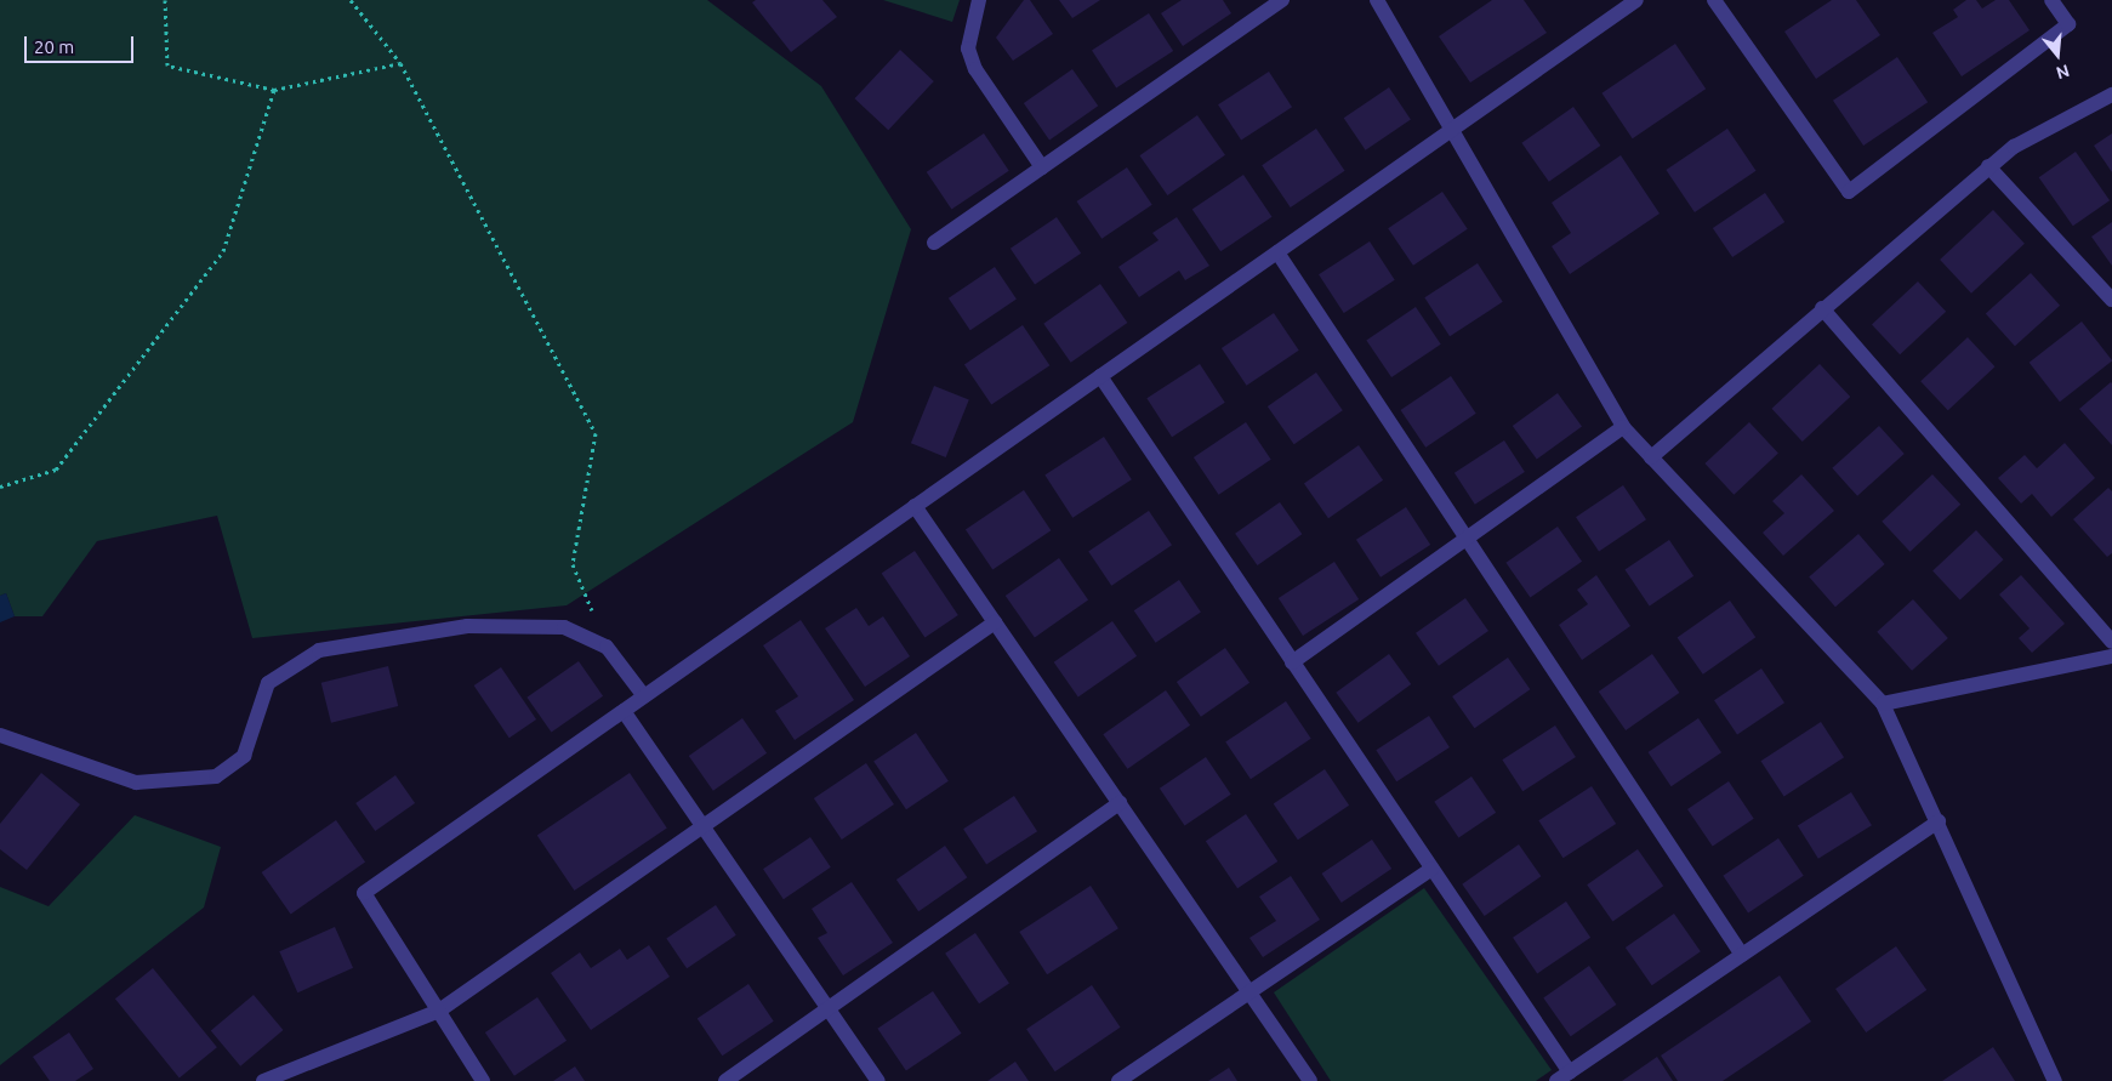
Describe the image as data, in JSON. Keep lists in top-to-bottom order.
{
  "scale_bar": "20 m",
  "north": "bottom"
}
